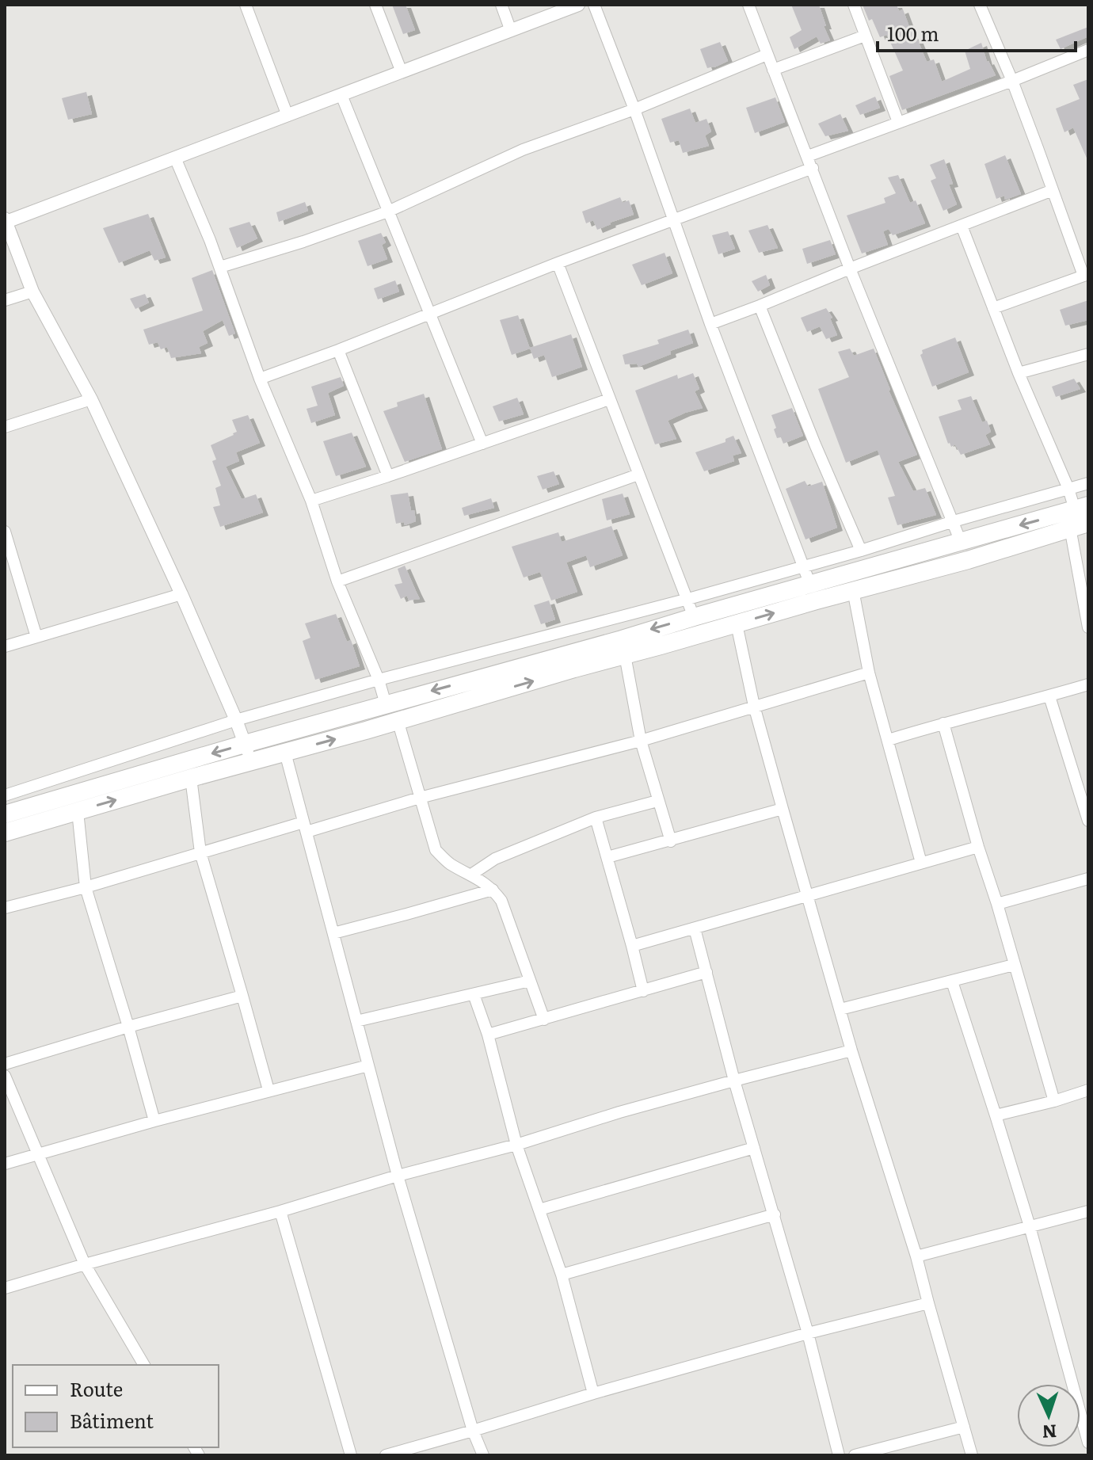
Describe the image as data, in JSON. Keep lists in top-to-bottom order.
{
  "legend": ["Route", "Bâtiment"],
  "scale_bar": "100 m",
  "north": "bottom"
}
